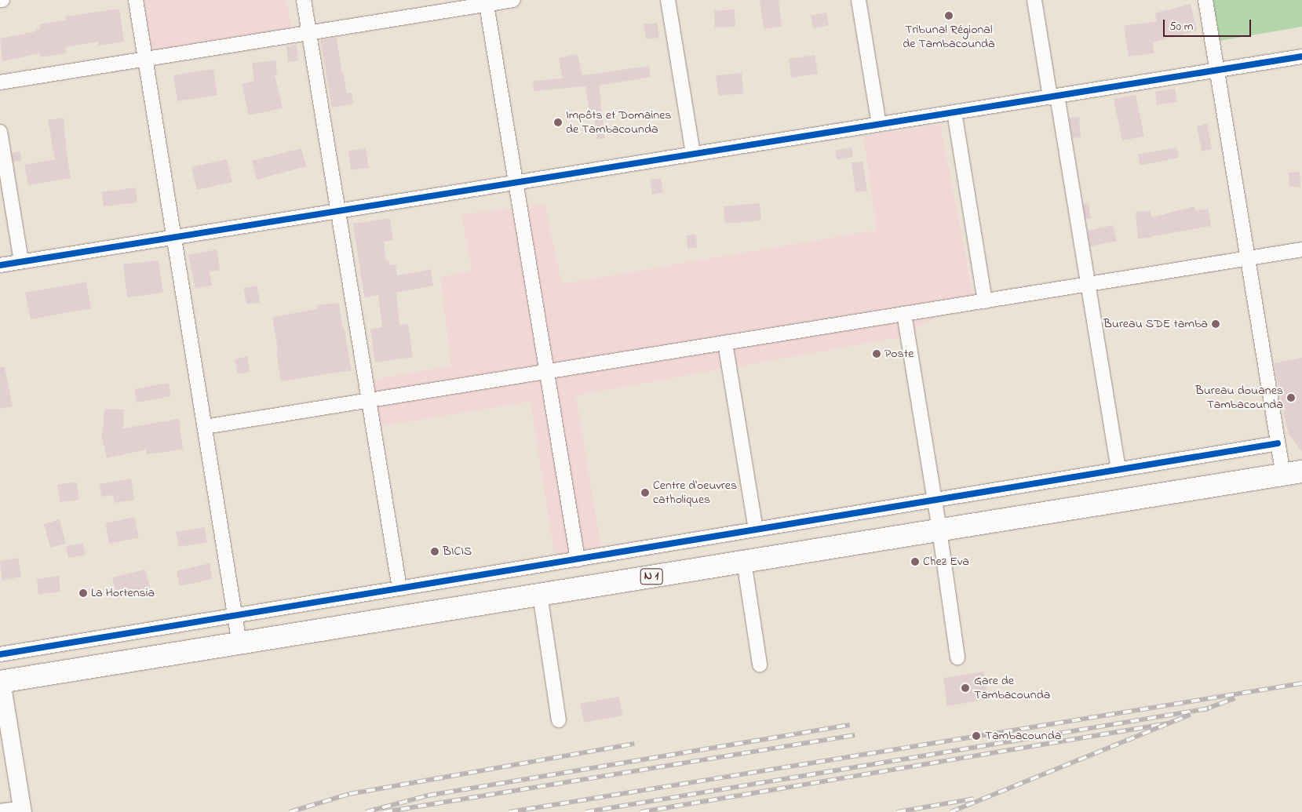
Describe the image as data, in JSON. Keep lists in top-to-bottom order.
{
  "streets": {
    "highway": ["N 1"]
  },
  "places": [
    "Tribunal Régional de Tambacounda",
    "Impôts et Domaines de Tambacounda",
    "Bureau SDE tamba",
    "Poste",
    "Bureau douanes Tambacounda",
    "Centre d'oeuvres catholiques",
    "BICIS",
    "Chez Eva",
    "La Hortensia",
    "Gare de Tambacounda",
    "Tambacounda"
  ],
  "scale_bar": "50 m"
}
